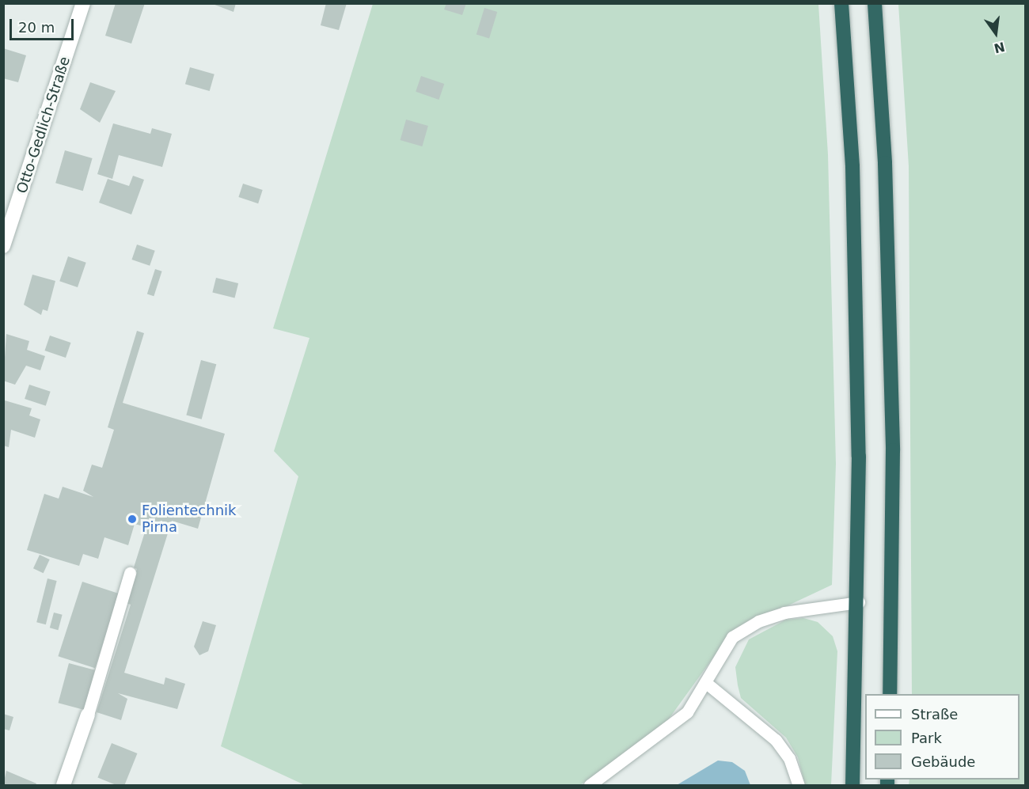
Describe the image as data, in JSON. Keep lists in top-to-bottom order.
{
  "streets": {
    "street": ["Otto-Gedlich-Straße"]
  },
  "places": ["Folientechnik Pirna"],
  "legend": ["Straße", "Park", "Gebäude"],
  "scale_bar": "20 m",
  "north": "bottom"
}
